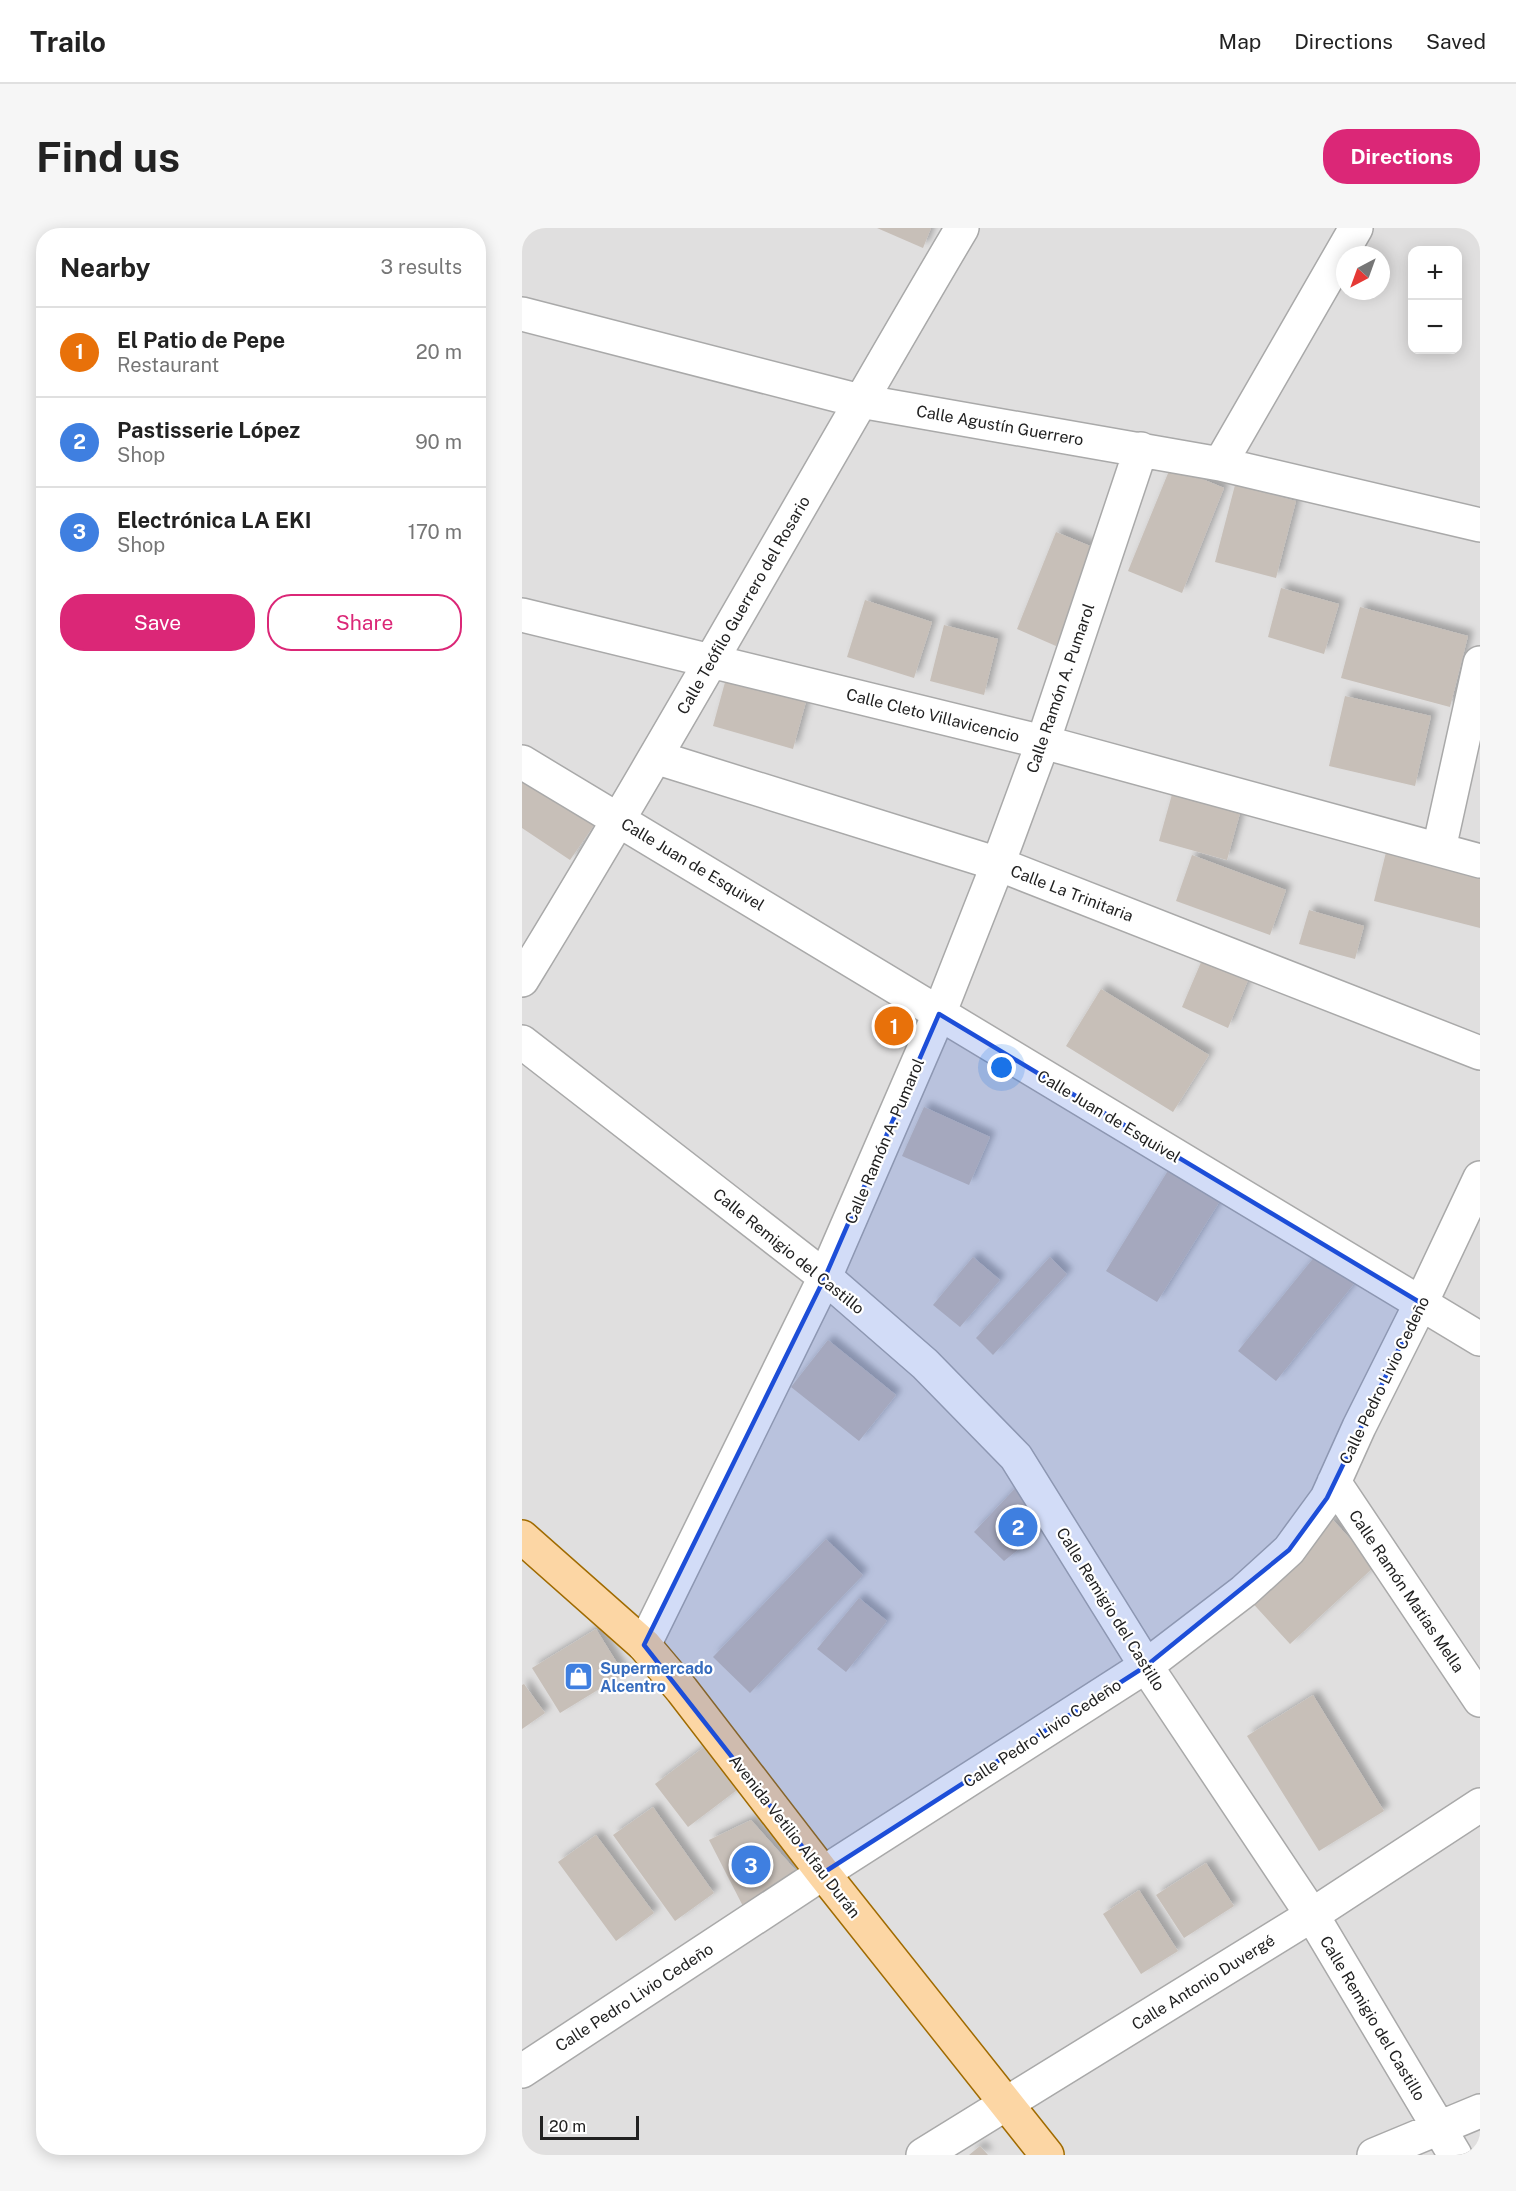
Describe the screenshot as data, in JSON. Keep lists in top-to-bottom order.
{
  "streets": {
    "main road": ["Avenida Vetilio Alfau Durán"],
    "street": [
      "Calle Agustín Guerrero",
      "Calle Teófilo Guerrero del Rosario",
      "Calle Ramón A. Pumarol",
      "Calle Cleto Villavicencio",
      "Calle Juan de Esquivel",
      "Calle La Trinitaria",
      "Calle Remigio del Castillo",
      "Calle Pedro Livio Cedeño",
      "Calle Ramón Matías Mella",
      "Calle Antonio Duvergé"
    ]
  },
  "crossings": [
    ["Calle Agustín Guerrero", "Calle Teófilo Guerrero del Rosario"],
    ["Calle Agustín Guerrero", "Calle Ramón A. Pumarol"],
    ["Calle Teófilo Guerrero del Rosario", "Calle Cleto Villavicencio"],
    ["Calle Teófilo Guerrero del Rosario", "Calle Juan de Esquivel"],
    ["Calle Teófilo Guerrero del Rosario", "Calle La Trinitaria"],
    ["Calle Ramón A. Pumarol", "Calle Cleto Villavicencio"],
    ["Calle Ramón A. Pumarol", "Calle Juan de Esquivel"],
    ["Calle Ramón A. Pumarol", "Calle La Trinitaria"],
    ["Calle Ramón A. Pumarol", "Calle Remigio del Castillo"],
    ["Calle Ramón A. Pumarol", "Avenida Vetilio Alfau Durán"],
    ["Calle Juan de Esquivel", "Calle Pedro Livio Cedeño"],
    ["Calle Remigio del Castillo", "Calle Pedro Livio Cedeño"],
    ["Calle Remigio del Castillo", "Calle Antonio Duvergé"],
    ["Calle Pedro Livio Cedeño", "Calle Ramón Matías Mella"],
    ["Calle Pedro Livio Cedeño", "Avenida Vetilio Alfau Durán"],
    ["Avenida Vetilio Alfau Durán", "Calle Antonio Duvergé"]
  ],
  "places": {
    "shop": ["Supermercado Alcentro"]
  },
  "scale_bar": "20 m",
  "north": "bottom left",
  "page": {
    "header": "Trailo",
    "nav": ["Map", "Directions", "Saved"],
    "buttons": [
      "Directions",
      ["Save", "Share"]
    ],
    "title": "Find us",
    "heading": ["Nearby", "3 results"],
    "map_buttons": ["+", "−"],
    "list": [
      {
        "mark": "1",
        "name": "El Patio de Pepe",
        "note": "Restaurant",
        "value": "20 m"
      },
      {
        "mark": "2",
        "name": "Pastisserie López",
        "note": "Shop",
        "value": "90 m"
      },
      {
        "mark": "3",
        "name": "Electrónica LA EKI",
        "note": "Shop",
        "value": "170 m"
      }
    ],
    "pins": ["1", "2", "3"],
    "scale": "20 m"
  }
}
